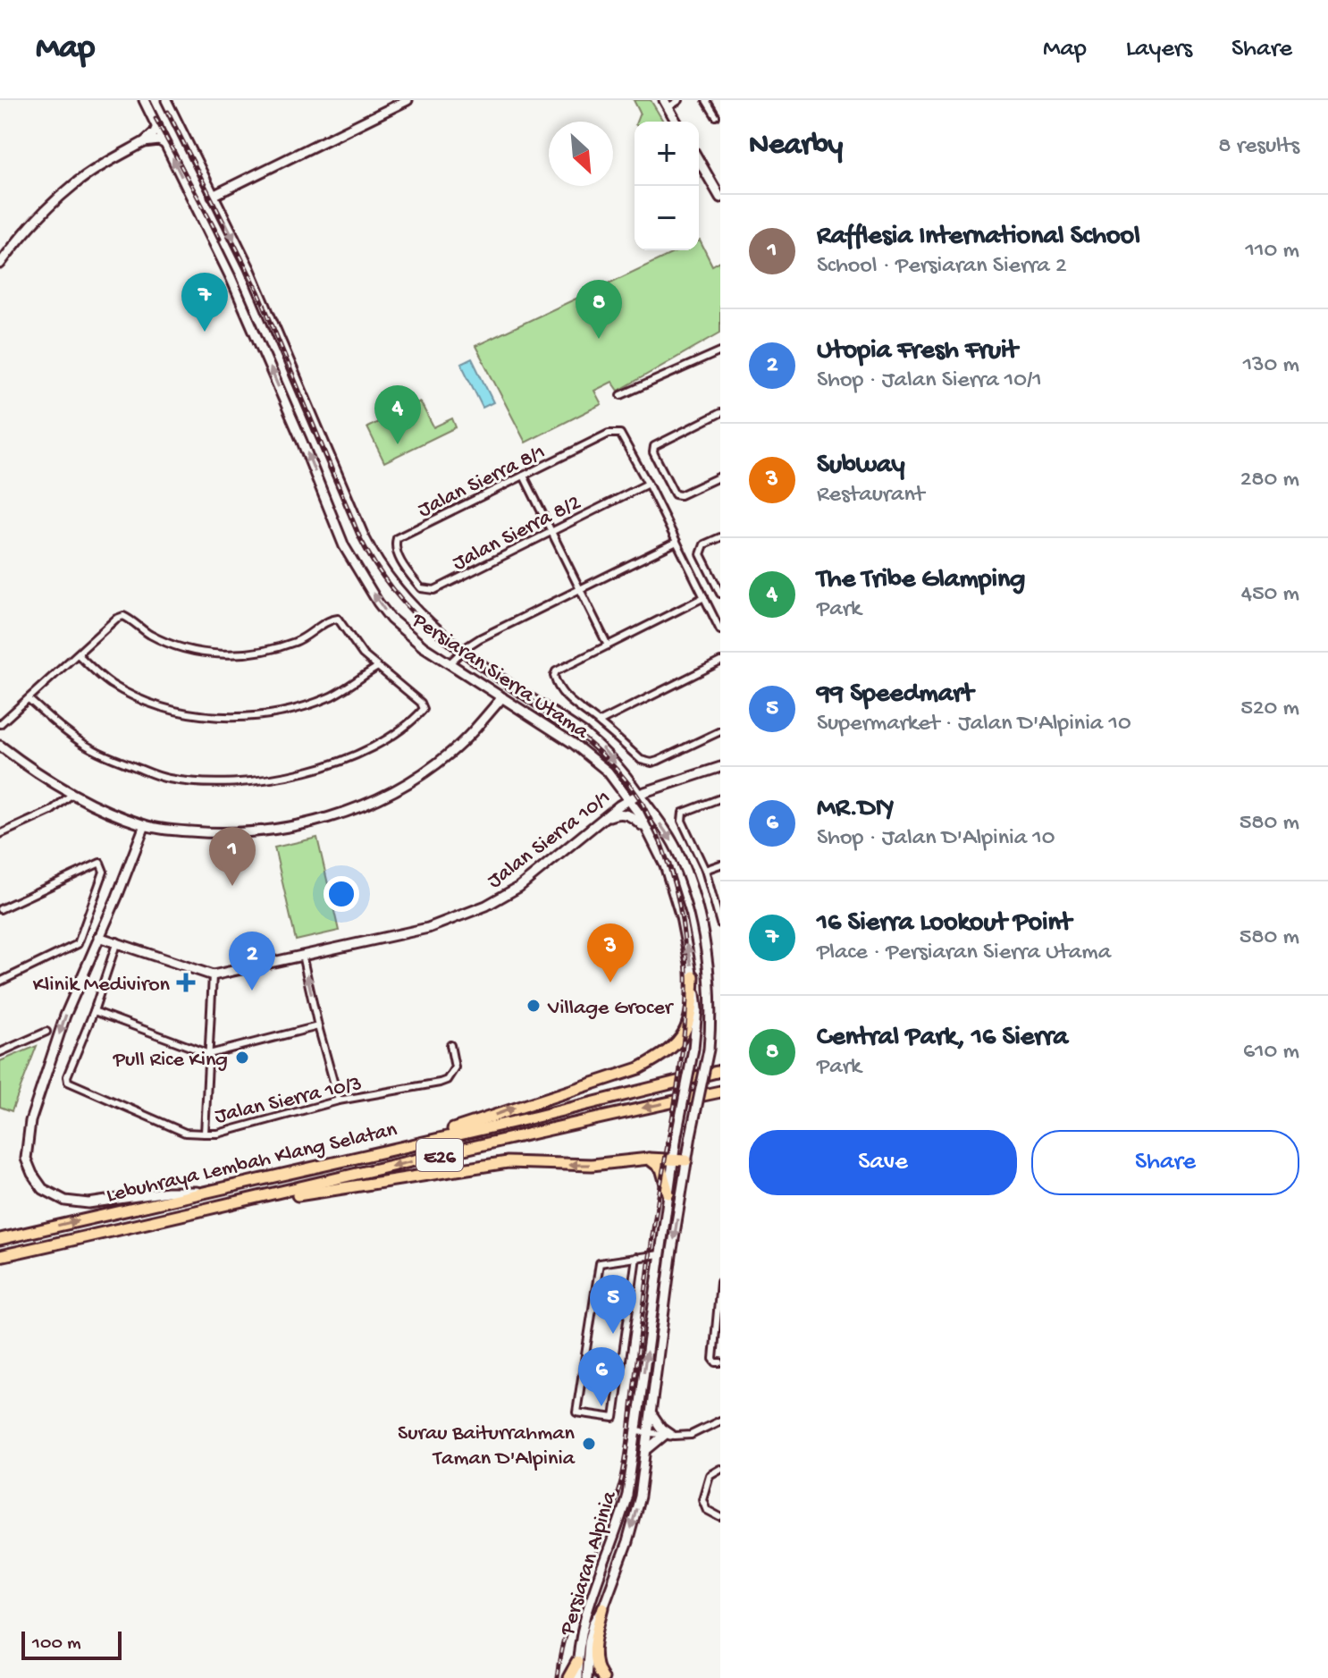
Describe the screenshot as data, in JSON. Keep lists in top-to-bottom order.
{
  "streets": {
    "highway": ["E26", "Lebuhraya Lembah Klang Selatan"],
    "main road": ["Persiaran Sierra Utama", "Jalan Sierra 10/1", "Persiaran Alpinia"],
    "street": ["Jalan Sierra 8/1", "Jalan Sierra 8/2", "Jalan Sierra 10/3"]
  },
  "crossings": [
    ["Jalan Sierra 8/1", "Jalan Sierra 8/2"],
    ["Persiaran Sierra Utama", "Jalan Sierra 10/1"],
    ["Persiaran Sierra Utama", "Persiaran Alpinia"]
  ],
  "places": {
    "health": ["Klinik Mediviron"],
    "other": ["Village Grocer", "Pull Rice King", "Surau Baiturrahman Taman D'Alpinia"]
  },
  "scale_bar": "100 m",
  "north": "bottom right",
  "page": {
    "header": "Map",
    "nav": ["Map", "Layers", "Share"],
    "heading": ["Nearby", "8 results"],
    "map_buttons": ["+", "−"],
    "list": [
      {
        "mark": "1",
        "name": "Rafflesia International School",
        "note": "School · Persiaran Sierra 2",
        "value": "110 m"
      },
      {
        "mark": "2",
        "name": "Utopia Fresh Fruit",
        "note": "Shop · Jalan Sierra 10/1",
        "value": "130 m"
      },
      {
        "mark": "3",
        "name": "Subway",
        "note": "Restaurant",
        "value": "280 m"
      },
      {
        "mark": "4",
        "name": "The Tribe Glamping",
        "note": "Park",
        "value": "450 m"
      },
      {
        "mark": "5",
        "name": "99 Speedmart",
        "note": "Supermarket · Jalan D'Alpinia 10",
        "value": "520 m"
      },
      {
        "mark": "6",
        "name": "MR.DIY",
        "note": "Shop · Jalan D'Alpinia 10",
        "value": "580 m"
      },
      {
        "mark": "7",
        "name": "16 Sierra Lookout Point",
        "note": "Place · Persiaran Sierra Utama",
        "value": "580 m"
      },
      {
        "mark": "8",
        "name": "Central Park, 16 Sierra",
        "note": "Park",
        "value": "610 m"
      }
    ],
    "pins": [
      "7",
      "8",
      "4",
      "1",
      "3",
      "2",
      "5",
      "6"
    ],
    "buttons": ["Save", "Share"],
    "scale": "100 m"
  }
}
